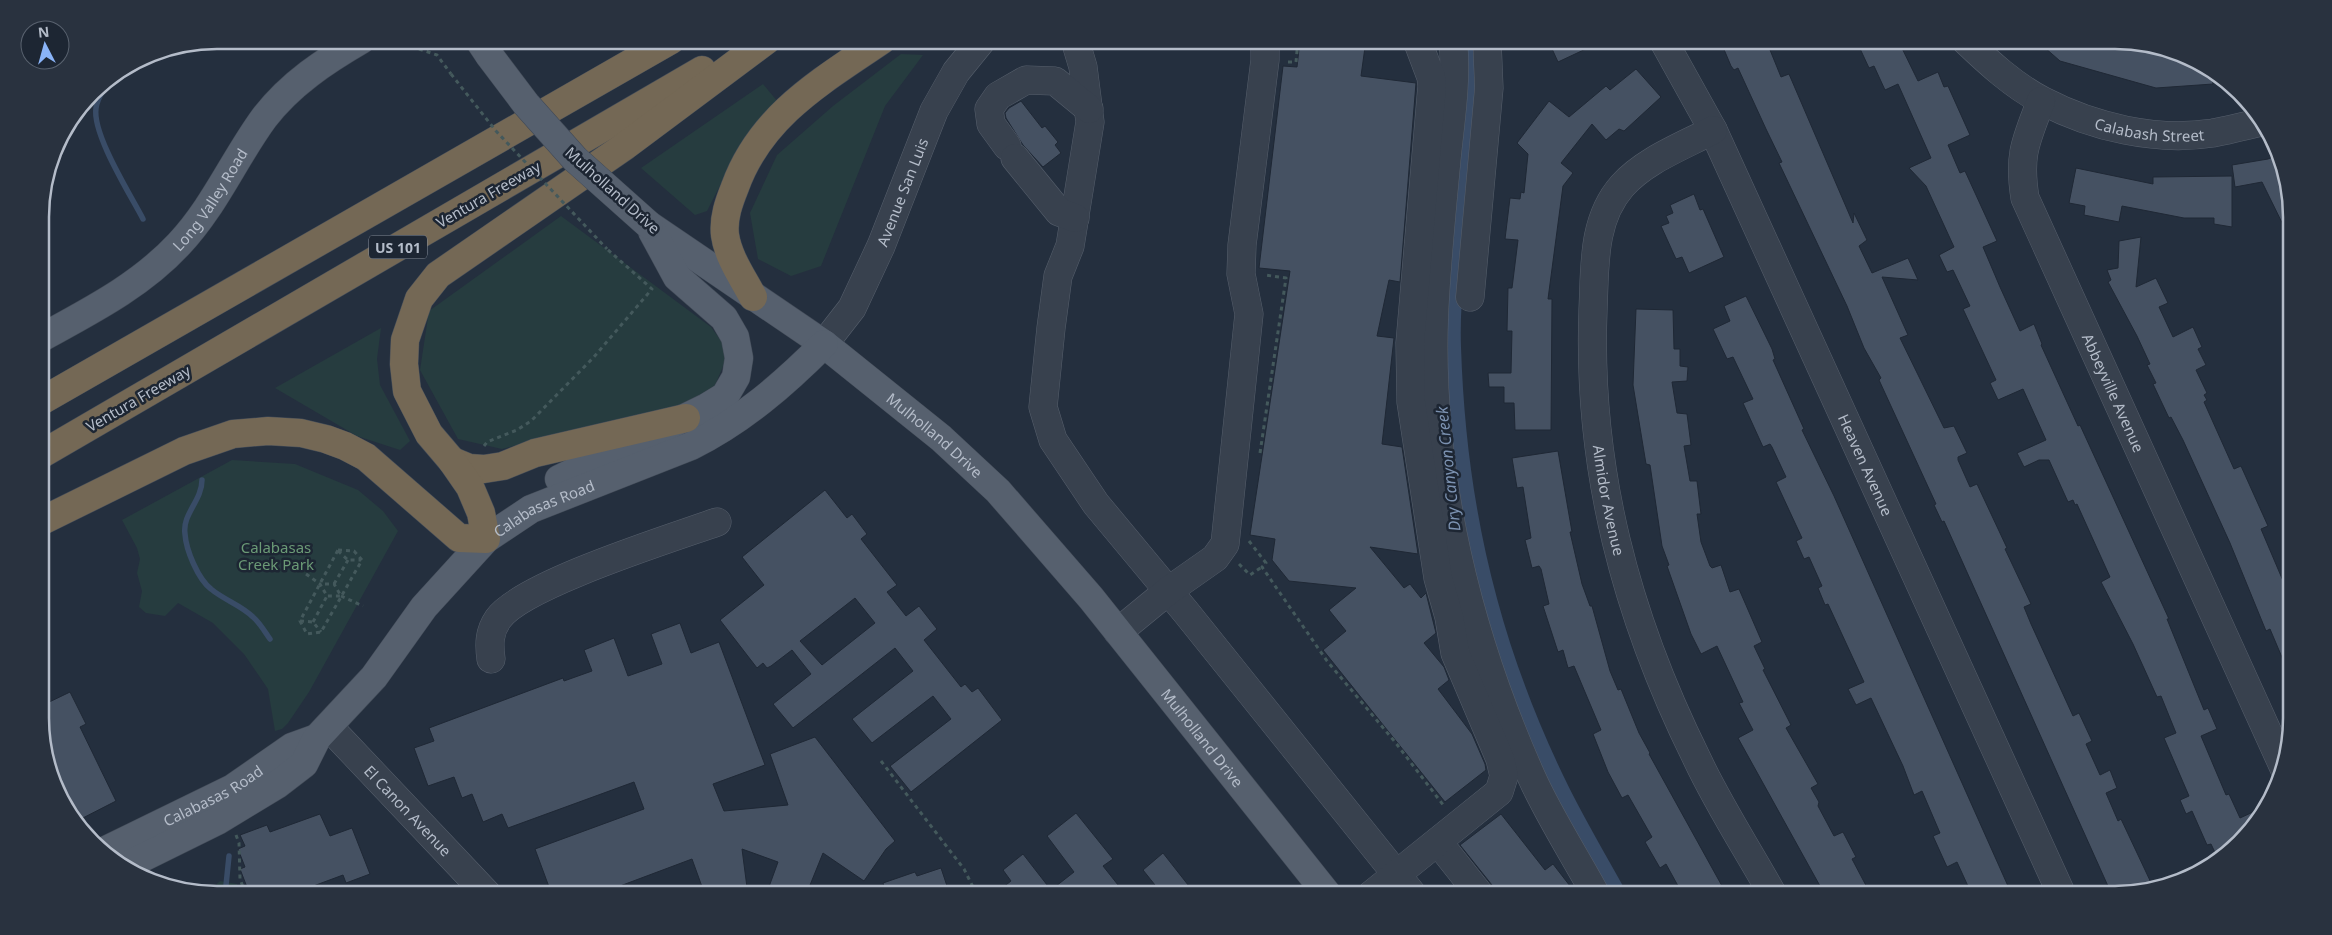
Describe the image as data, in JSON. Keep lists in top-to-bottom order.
{
  "streets": {
    "highway": ["Ventura Freeway", "US 101"],
    "main road": ["Mulholland Drive", "Long Valley Road", "Calabasas Road"],
    "street": [
      "Calabash Street",
      "Avenue San Luis",
      "Abbeyville Avenue",
      "Heaven Avenue",
      "Almidor Avenue",
      "El Canon Avenue"
    ]
  },
  "crossings": [
    ["Calabash Street", "Abbeyville Avenue"],
    ["Mulholland Drive", "Avenue San Luis"],
    ["Mulholland Drive", "Calabasas Road"],
    ["Avenue San Luis", "Calabasas Road"],
    ["Heaven Avenue", "Almidor Avenue"],
    ["Calabasas Road", "El Canon Avenue"]
  ],
  "water": ["Dry Canyon Creek"],
  "parks": ["Calabasas Creek Park"],
  "north": "top"
}
